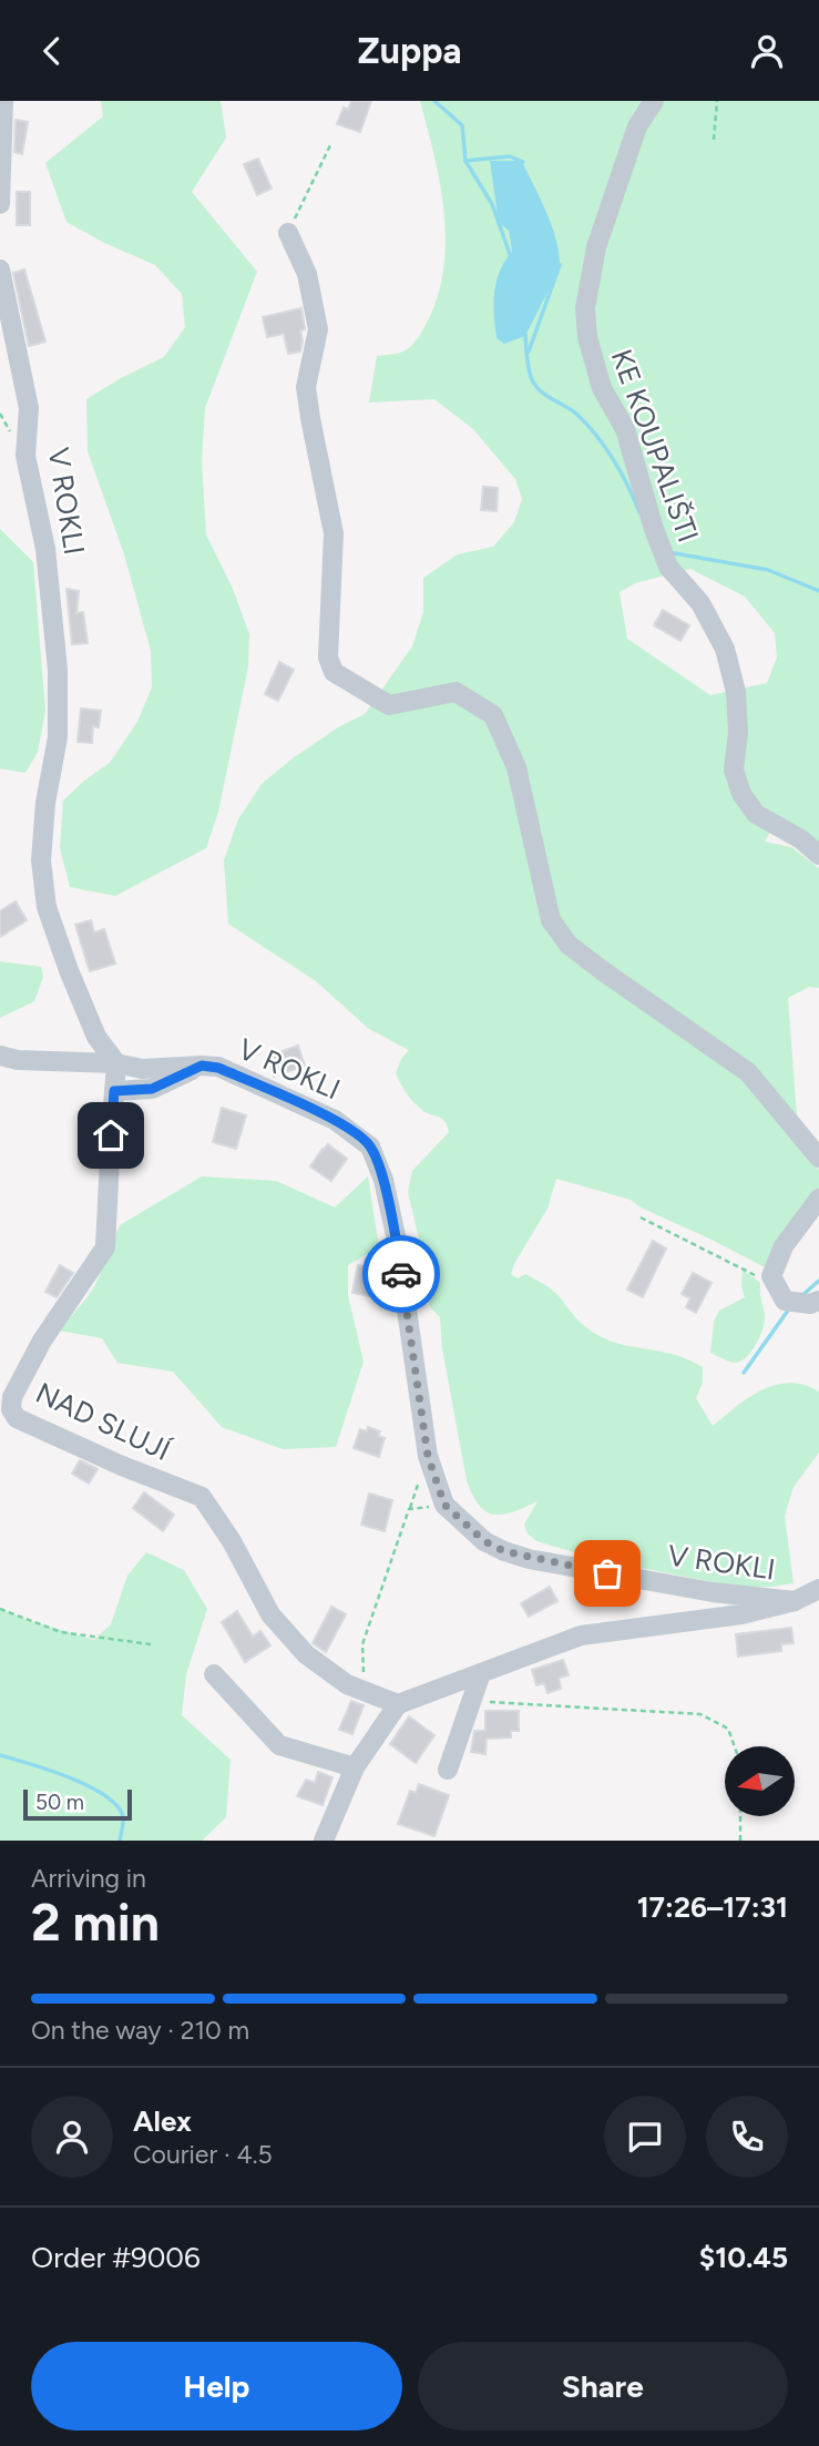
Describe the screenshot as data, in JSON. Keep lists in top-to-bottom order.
{
  "streets": {
    "street": ["KE KOUPALIŠTI", "V ROKLI", "NAD SLUJÍ"]
  },
  "crossings": [
    ["V ROKLI", "NAD SLUJÍ"]
  ],
  "scale_bar": "50 m",
  "north": "left",
  "page": {
    "header": "Zuppa",
    "scale": "50 m",
    "heading": ["2 min", "Arriving in", "17:26–17:31"],
    "panel": [
      "Alex",
      "Courier · 4.5",
      "Order #9006",
      "$10.45"
    ],
    "bar": "On the way · 210 m",
    "buttons": ["Help", "Share"]
  }
}
